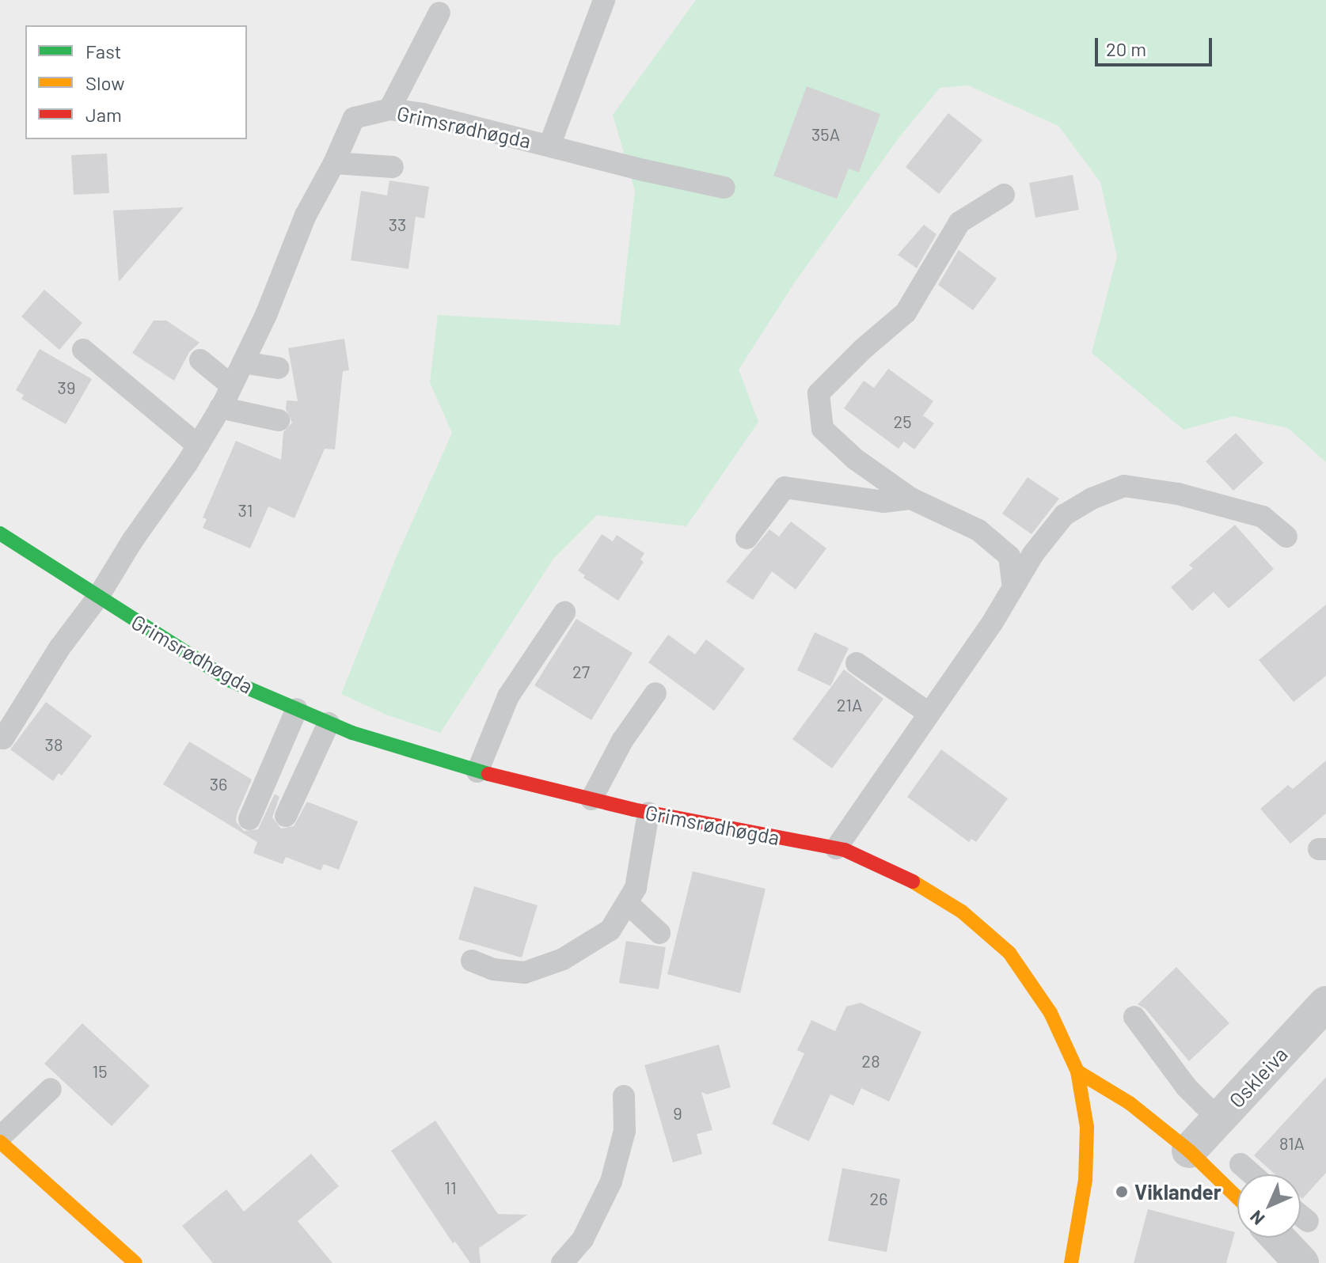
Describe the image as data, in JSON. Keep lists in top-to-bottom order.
{
  "streets": {
    "main road": ["Grimsrødhøgda"],
    "street": ["Oskleiva"]
  },
  "places": ["Viklander"],
  "house_numbers": [
    "35A",
    "33",
    "39",
    "25",
    "31",
    "27",
    "21A",
    "38",
    "36",
    "28",
    "15",
    "9",
    "81A",
    "11",
    "26"
  ],
  "legend": ["Fast", "Slow", "Jam"],
  "scale_bar": "20 m",
  "north": "bottom left"
}
